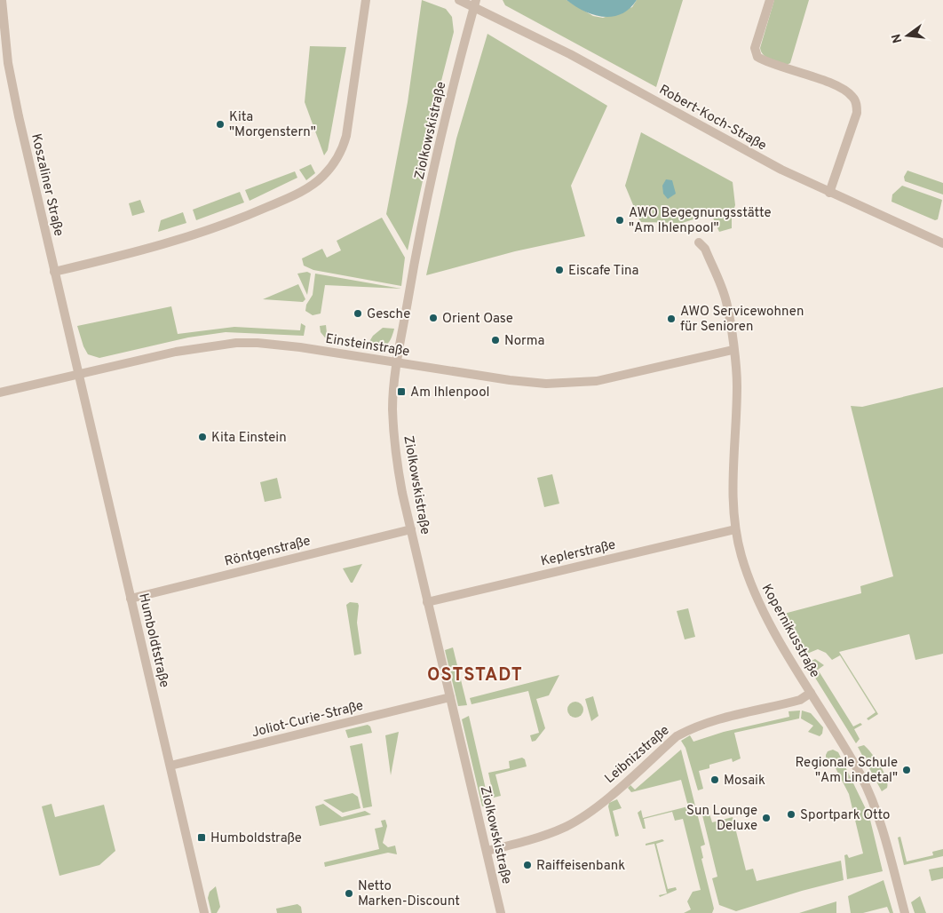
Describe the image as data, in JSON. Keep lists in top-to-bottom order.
{
  "streets": {
    "street": [
      "Robert-Koch-Straße",
      "Ziolkowskistraße",
      "Koszaliner Straße",
      "Einsteinstraße",
      "Röntgenstraße",
      "Keplerstraße",
      "Kopernikusstraße",
      "Humboldtstraße",
      "Joliot-Curie-Straße",
      "Leibnizstraße"
    ]
  },
  "crossings": [
    ["Robert-Koch-Straße", "Ziolkowskistraße"],
    ["Ziolkowskistraße", "Einsteinstraße"],
    ["Ziolkowskistraße", "Röntgenstraße"],
    ["Ziolkowskistraße", "Keplerstraße"],
    ["Ziolkowskistraße", "Joliot-Curie-Straße"],
    ["Ziolkowskistraße", "Leibnizstraße"],
    ["Koszaliner Straße", "Einsteinstraße"],
    ["Koszaliner Straße", "Humboldtstraße"],
    ["Einsteinstraße", "Kopernikusstraße"],
    ["Einsteinstraße", "Humboldtstraße"],
    ["Röntgenstraße", "Humboldtstraße"],
    ["Keplerstraße", "Kopernikusstraße"],
    ["Kopernikusstraße", "Leibnizstraße"],
    ["Humboldtstraße", "Joliot-Curie-Straße"]
  ],
  "districts": ["OSTSTADT"],
  "places": {
    "other": [
      "Kita \"Morgenstern\"",
      "AWO Begegnungsstätte \"Am Ihlenpool\"",
      "Eiscafe Tina",
      "Gesche",
      "Orient Oase",
      "AWO Servicewohnen für Senioren",
      "Norma",
      "Kita Einstein",
      "Regionale Schule \"Am Lindetal\"",
      "Mosaik",
      "Sportpark Otto",
      "Sun Lounge Deluxe",
      "Raiffeisenbank",
      "Netto Marken-Discount"
    ],
    "transit": ["Am Ihlenpool", "Humboldstraße"]
  },
  "north": "left"
}
